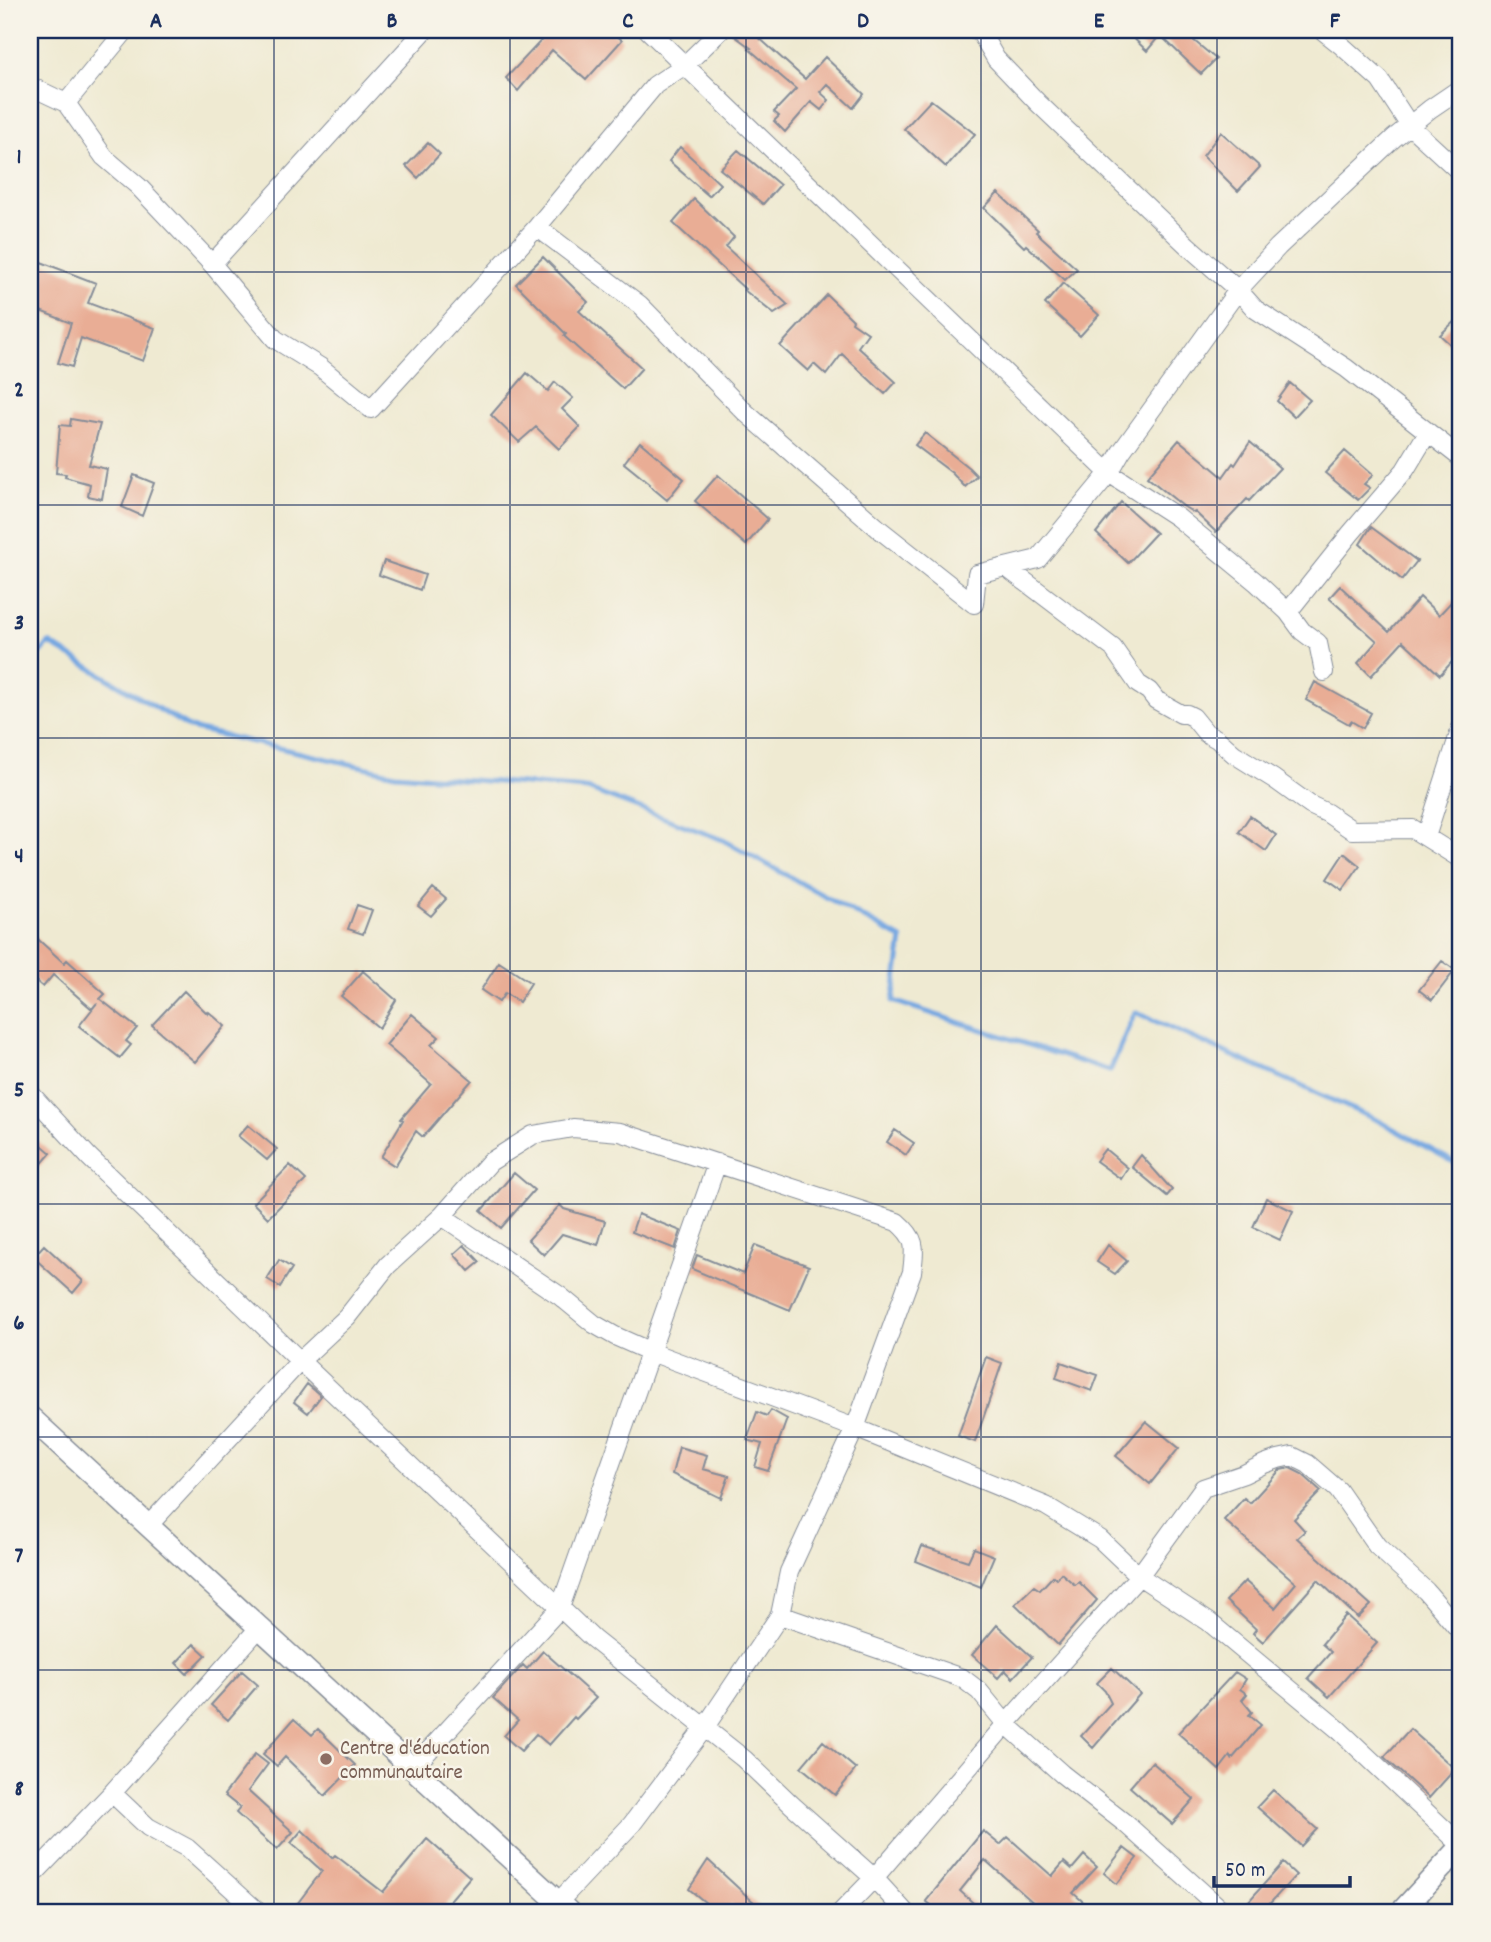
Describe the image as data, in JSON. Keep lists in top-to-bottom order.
{
  "places": ["Centre d'éducation communautaire"],
  "scale_bar": "50 m",
  "grid": {
    "columns": [
      "A",
      "B",
      "C",
      "D",
      "E",
      "F"
    ],
    "rows": [
      "1",
      "2",
      "3",
      "4",
      "5",
      "6",
      "7",
      "8"
    ]
  }
}
